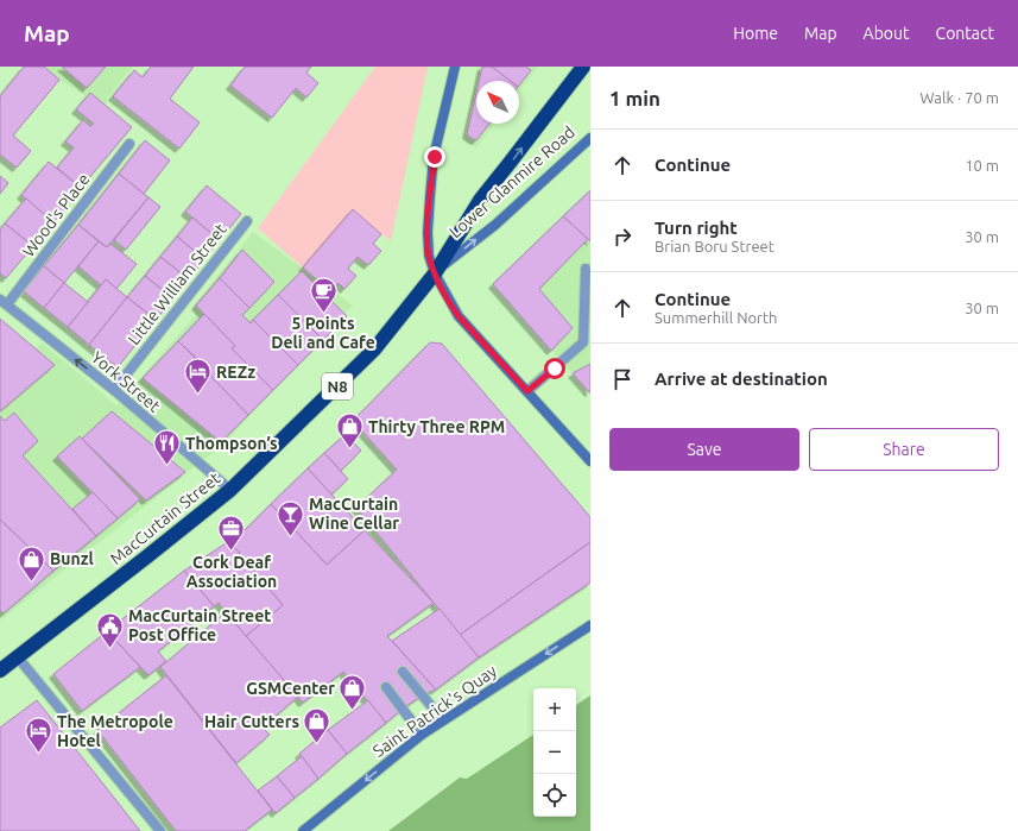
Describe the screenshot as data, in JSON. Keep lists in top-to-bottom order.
{
  "streets": {
    "highway": ["Lower Glanmire Road", "N8", "MacCurtain Street"],
    "main road": ["Saint Patrick's Quay"],
    "street": ["Wood's Place", "Little William Street", "York Street"]
  },
  "crossings": [
    ["Lower Glanmire Road", "MacCurtain Street"],
    ["Wood's Place", "York Street"],
    ["Little William Street", "York Street"],
    ["York Street", "MacCurtain Street"]
  ],
  "one_way": ["Lower Glanmire Road", "York Street", "Saint Patrick's Quay"],
  "places": {
    "cafe": ["5 Points Deli and Cafe"],
    "hotel": ["REZz", "The Metropole Hotel"],
    "shop": [
      "Thirty Three RPM",
      "Bunzl",
      "GSMCenter",
      "Hair Cutters"
    ],
    "restaurant": ["Thompson’s"],
    "bar": ["MacCurtain Wine Cellar"],
    "office": ["Cork Deaf Association"],
    "public building": ["MacCurtain Street Post Office"]
  },
  "north": "top left",
  "page": {
    "header": "Map",
    "nav": [
      "Home",
      "Map",
      "About",
      "Contact"
    ],
    "heading": ["1 min", "Walk · 70 m"],
    "list": [
      ["Continue", "10 m"],
      ["Turn right", "Brian Boru Street", "30 m"],
      ["Continue", "Summerhill North", "30 m"],
      "Arrive at destination"
    ],
    "buttons": ["Save", "Share"],
    "map_buttons": ["+", "−"]
  }
}
